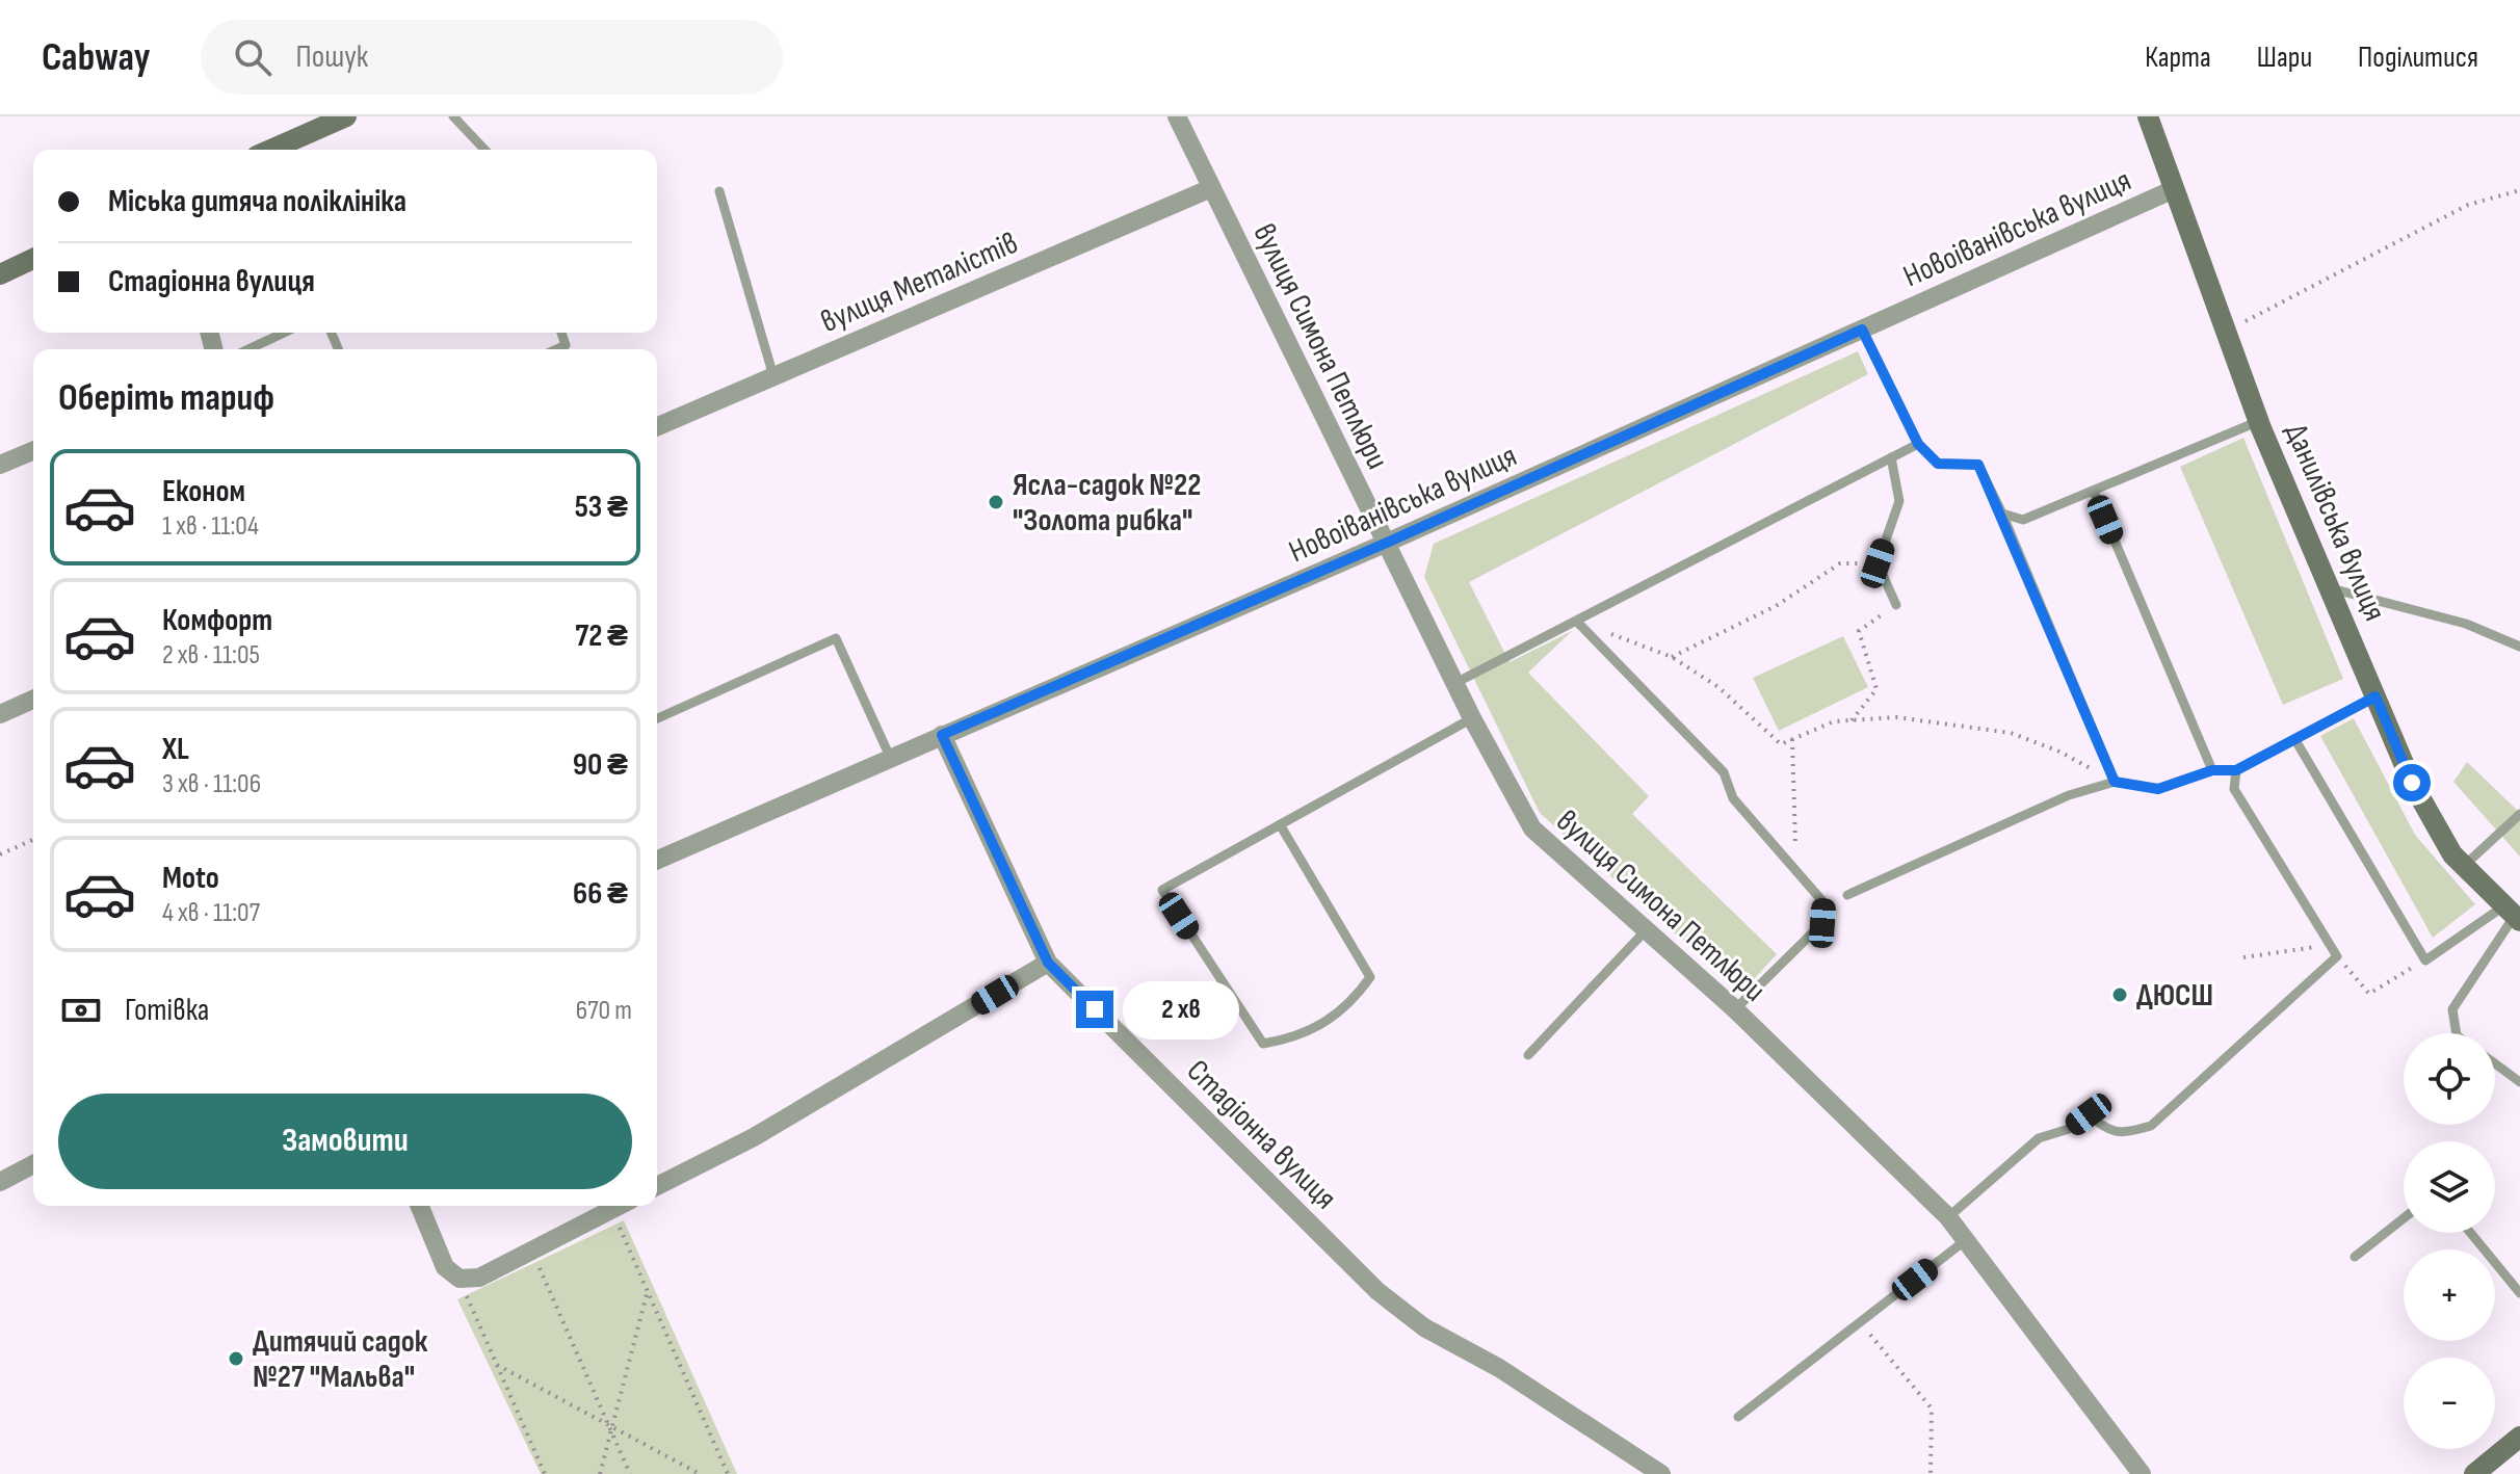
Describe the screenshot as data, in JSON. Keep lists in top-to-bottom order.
{
  "streets": {
    "main road": ["Данилівська вулиця"],
    "street": [
      "Новоіванівська вулиця",
      "вулиця Металістів",
      "вулиця Симона Петлюри",
      "Стадіонна вулиця"
    ]
  },
  "crossings": [
    ["Новоіванівська вулиця", "вулиця Симона Петлюри"],
    ["Новоіванівська вулиця", "Данилівська вулиця"],
    ["вулиця Металістів", "вулиця Симона Петлюри"]
  ],
  "places": ["Ясла-садок №22 \"Золота рибка\"", "ДЮСШ", "Дитячий садок №27 \"Мальва\""],
  "page": {
    "header": "Cabway",
    "search": "Пошук",
    "nav": ["Карта", "Шари", "Поділитися"],
    "banner": ["Міська дитяча поліклініка", "Стадіонна вулиця"],
    "heading": "Оберіть тариф",
    "list": [
      {
        "name": "Економ",
        "note": "1 хв · 11:04",
        "value": "53 ₴"
      },
      {
        "name": "Комфорт",
        "note": "2 хв · 11:05",
        "value": "72 ₴"
      },
      {
        "name": "XL",
        "note": "3 хв · 11:06",
        "value": "90 ₴"
      },
      {
        "name": "Moto",
        "note": "4 хв · 11:07",
        "value": "66 ₴"
      }
    ],
    "pay": ["Готівка", "670 m"],
    "bubble": "2 хв",
    "map_buttons": ["+", "−"],
    "buttons": "Замовити"
  }
}
